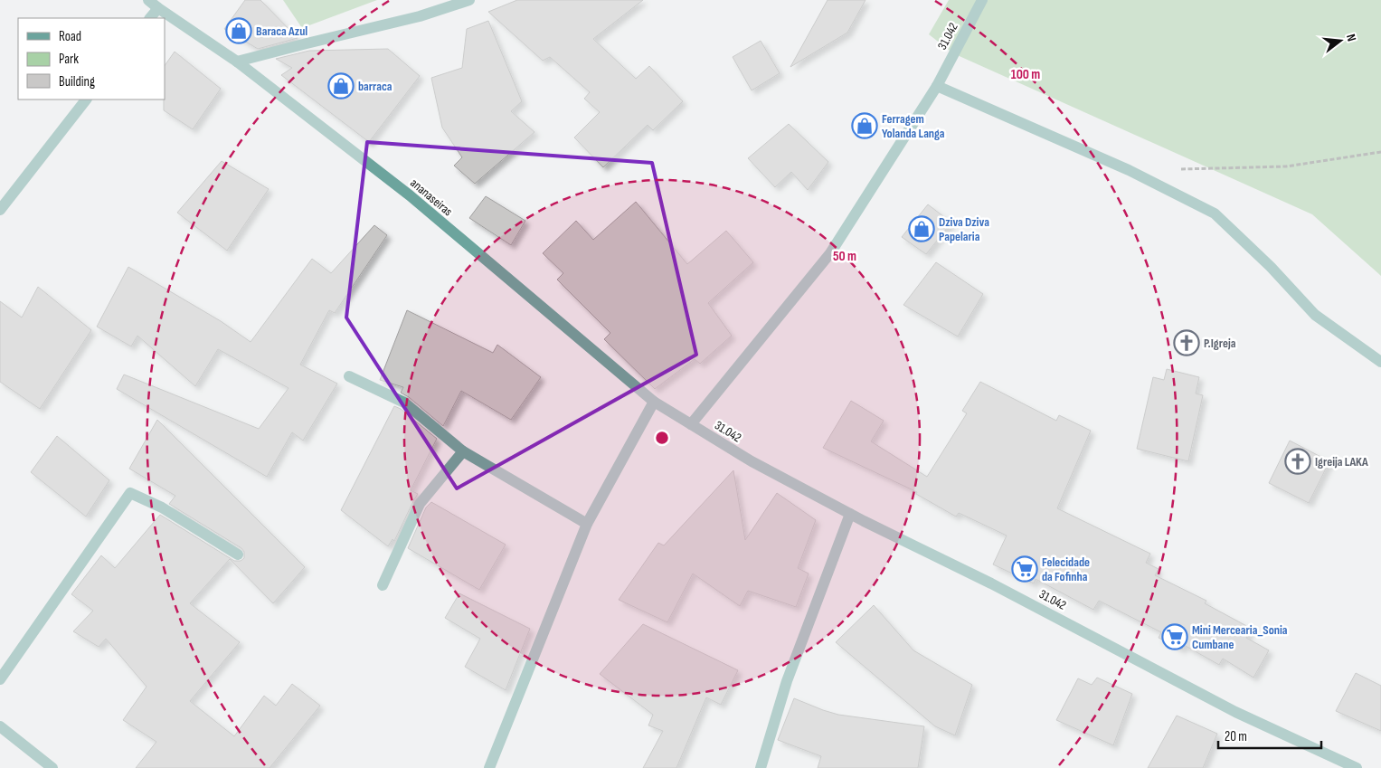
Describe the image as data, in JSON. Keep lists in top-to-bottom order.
{
  "streets": {
    "street": ["31.042", "ananaseiras"]
  },
  "crossings": [
    ["31.042", "ananaseiras"]
  ],
  "places": {
    "shop": [
      "Baraca Azul",
      "barraca",
      "Ferragem Yolanda Langa",
      "Dziva Dziva Papelaria"
    ],
    "church": ["P.Igreja", "Igreija LAKA"],
    "supermarket": ["Felecidade da Fofinha", "Mini Mercearia_Sonia Cumbane"]
  },
  "legend": ["Road", "Park", "Building"],
  "scale_bar": "20 m",
  "north": "right",
  "rings": ["100 m", "50 m"]
}
